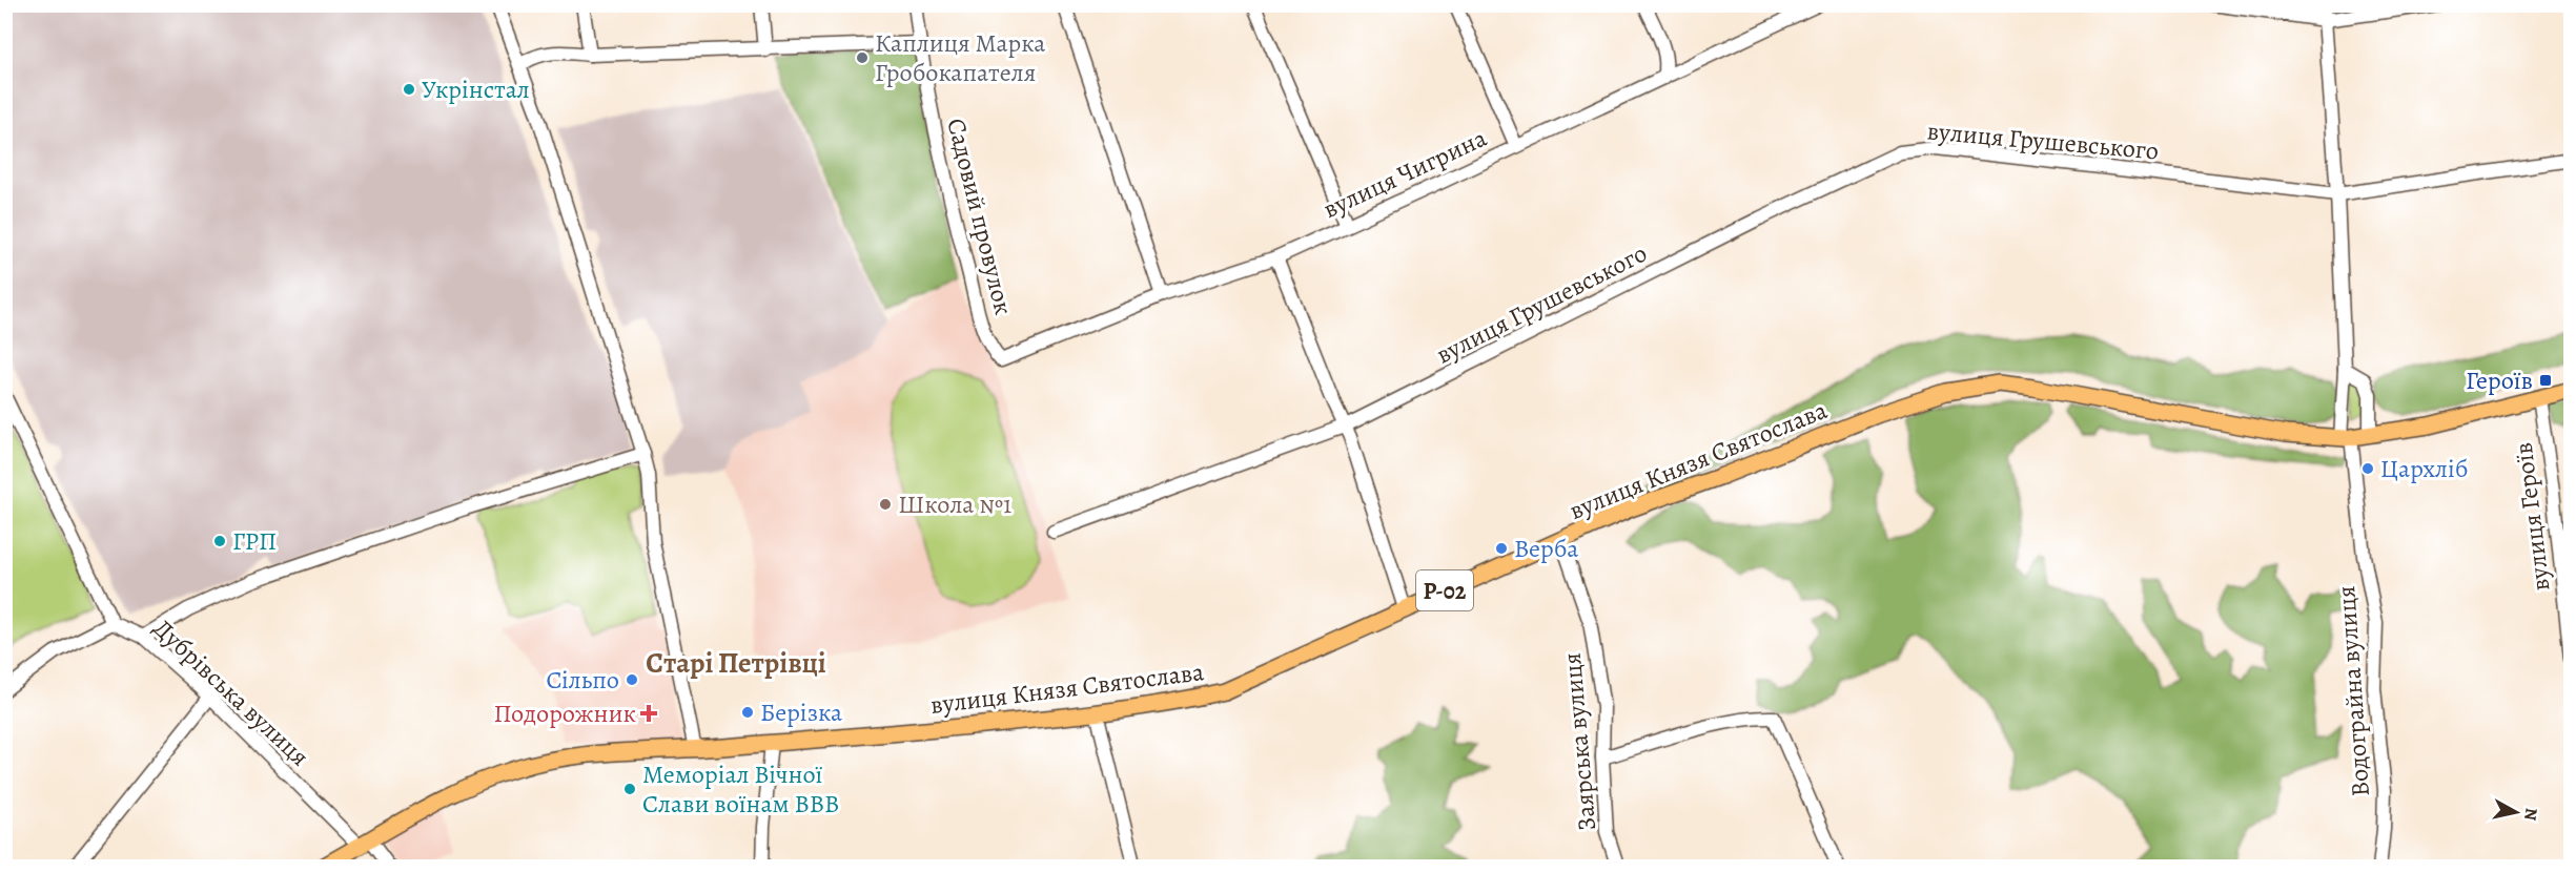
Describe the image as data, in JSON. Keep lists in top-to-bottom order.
{
  "streets": {
    "main road": ["вулиця Князя Святослава", "Р-02"],
    "street": [
      "вулиця Грушевського",
      "вулиця Чигрина",
      "Садовий провулок",
      "вулиця Героїв",
      "Водограйна вулиця",
      "Дубрівська вулиця",
      "Заярська вулиця"
    ]
  },
  "crossings": [
    ["вулиця Грушевського", "Водограйна вулиця"],
    ["вулиця Чигрина", "Садовий провулок"],
    ["вулиця Князя Святослава", "вулиця Героїв"],
    ["вулиця Князя Святослава", "Водограйна вулиця"],
    ["вулиця Князя Святослава", "Дубрівська вулиця"],
    ["вулиця Князя Святослава", "Заярська вулиця"]
  ],
  "districts": ["Старі Петрівці"],
  "places": {
    "other": [
      "Каплиця Марка Гробокапателя",
      "Укрінстал",
      "Цархліб",
      "Школа №1",
      "ГРП",
      "Верба",
      "Сільпо",
      "Берізка",
      "Меморіал Вічної Слави воїнам ВВВ"
    ],
    "transit": ["Героїв"],
    "health": ["Подорожник"]
  },
  "north": "right"
}
